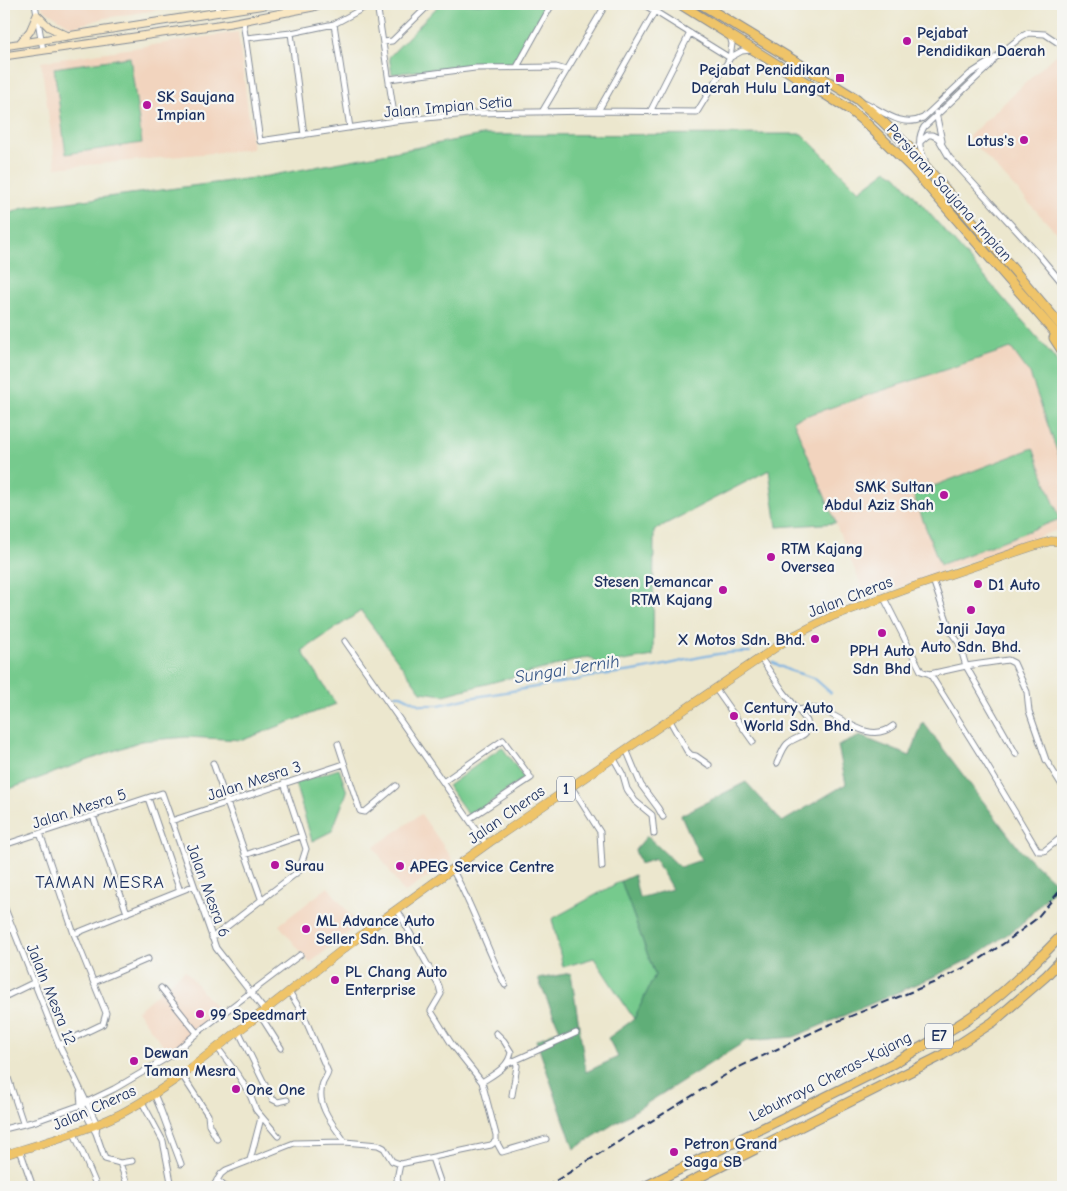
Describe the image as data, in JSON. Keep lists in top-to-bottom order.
{
  "streets": {
    "highway": ["Persiaran Saujana Impian", "E7", "Lebuhraya Cheras–Kajang"],
    "main road": ["Jalan Cheras", "1"],
    "street": [
      "Jalan Impian Setia",
      "Jalan Mesra 3",
      "Jalan Mesra 5",
      "Jalan Mesra 6",
      "Jalaln Mesra 12"
    ]
  },
  "crossings": [
    ["Jalan Cheras", "Jalan Mesra 6"],
    ["Jalan Mesra 3", "Jalan Mesra 6"],
    ["Jalan Mesra 5", "Jalan Mesra 6"]
  ],
  "districts": ["TAMAN MESRA"],
  "water": ["Sungai Jernih"],
  "places": {
    "other": [
      "Pejabat Pendidikan Daerah",
      "SK Saujana Impian",
      "Lotus's",
      "SMK Sultan Abdul Aziz Shah",
      "RTM Kajang Oversea",
      "D1 Auto",
      "Stesen Pemancar RTM Kajang",
      "Janji Jaya Auto Sdn. Bhd.",
      "PPH Auto Sdn Bhd",
      "X Motos Sdn. Bhd.",
      "Century Auto World Sdn. Bhd.",
      "Surau",
      "APEG Service Centre",
      "ML Advance Auto Seller Sdn. Bhd.",
      "PL Chang Auto Enterprise",
      "99 Speedmart",
      "Dewan Taman Mesra",
      "One One",
      "Petron Grand Saga SB"
    ],
    "transit": ["Pejabat Pendidikan Daerah Hulu Langat"]
  }
}
